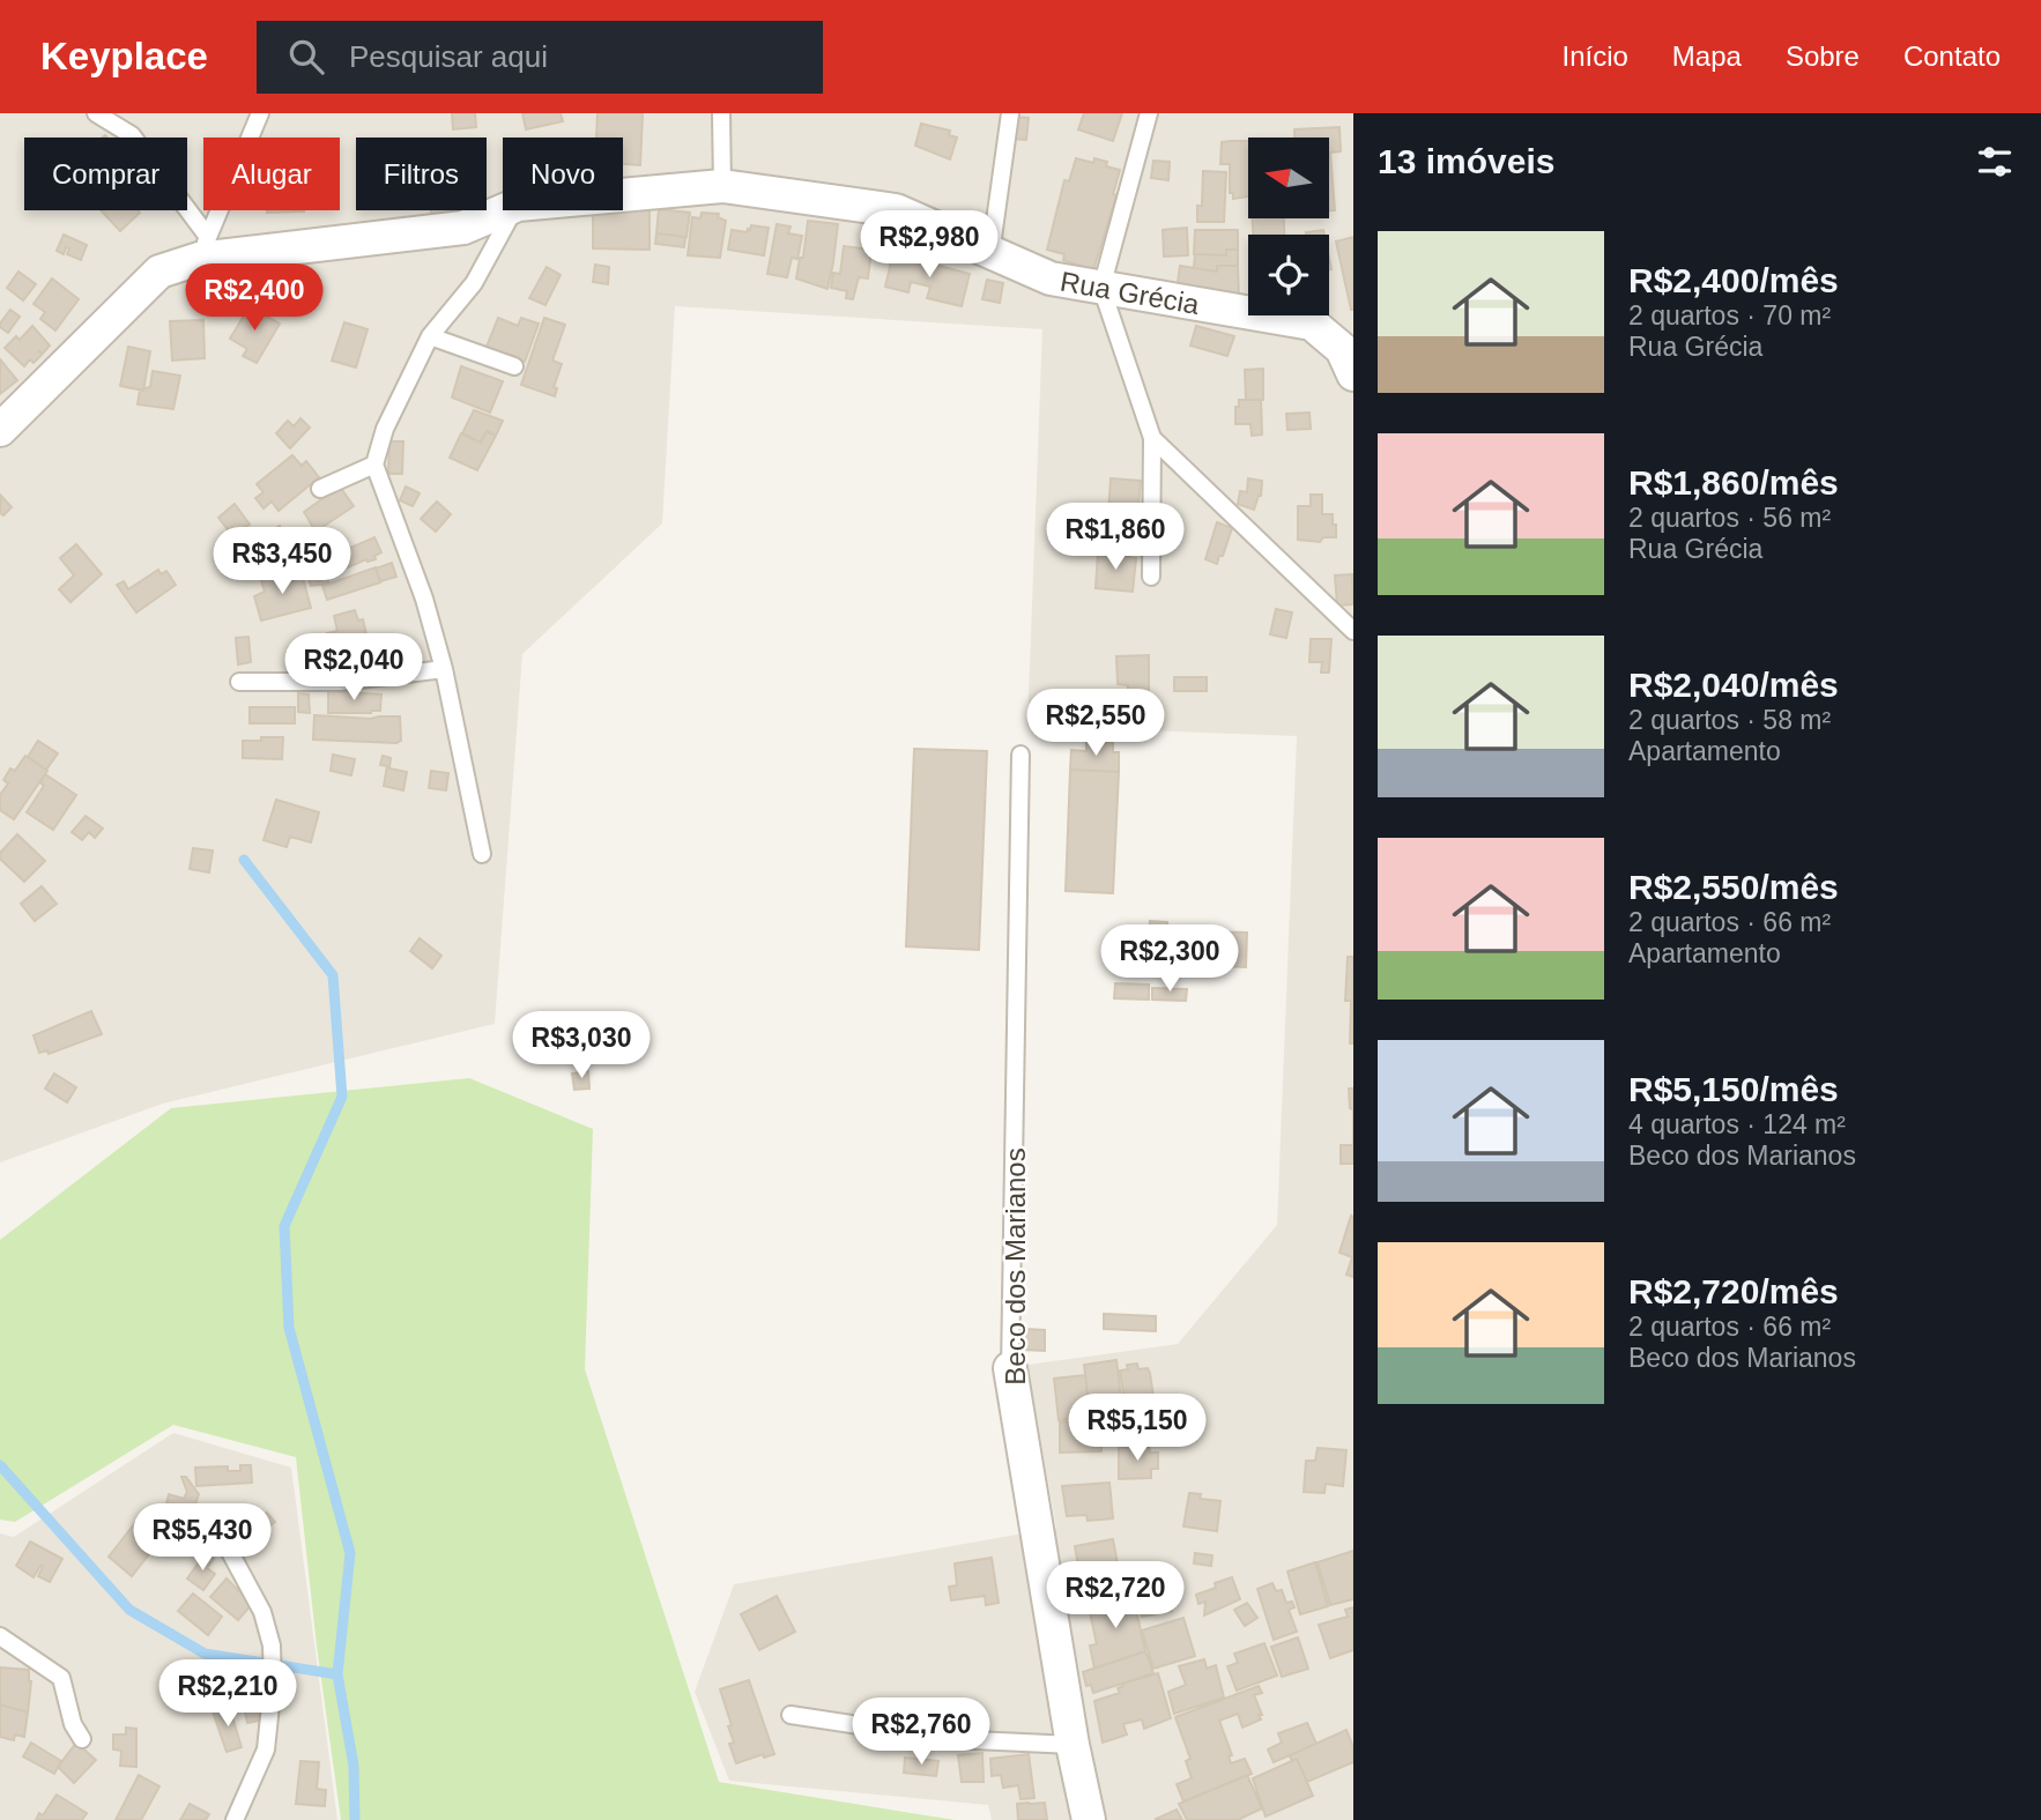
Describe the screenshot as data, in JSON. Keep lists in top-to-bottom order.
{
  "streets": {
    "street": ["Rua Grécia", "Beco dos Marianos"]
  },
  "north": "left",
  "page": {
    "header": "Keyplace",
    "search": "Pesquisar aqui",
    "nav": [
      "Início",
      "Mapa",
      "Sobre",
      "Contato"
    ],
    "heading": "13 imóveis",
    "chip": [
      "Comprar",
      "Alugar",
      "Filtros",
      "Novo"
    ],
    "price": [
      "R$2,980",
      "R$2,400",
      "R$1,860",
      "R$3,450",
      "R$2,040",
      "R$2,550",
      "R$2,300",
      "R$3,030",
      "R$5,150",
      "R$5,430",
      "R$2,720",
      "R$2,210",
      "R$2,760"
    ],
    "list": [
      {
        "name": "R$2,400/mês",
        "note": "2 quartos · 70 m² · Rua Grécia"
      },
      {
        "name": "R$1,860/mês",
        "note": "2 quartos · 56 m² · Rua Grécia"
      },
      {
        "name": "R$2,040/mês",
        "note": "2 quartos · 58 m² · Apartamento"
      },
      {
        "name": "R$2,550/mês",
        "note": "2 quartos · 66 m² · Apartamento"
      },
      {
        "name": "R$5,150/mês",
        "note": "4 quartos · 124 m² · Beco dos Marianos"
      },
      {
        "name": "R$2,720/mês",
        "note": "2 quartos · 66 m² · Beco dos Marianos"
      }
    ]
  }
}
